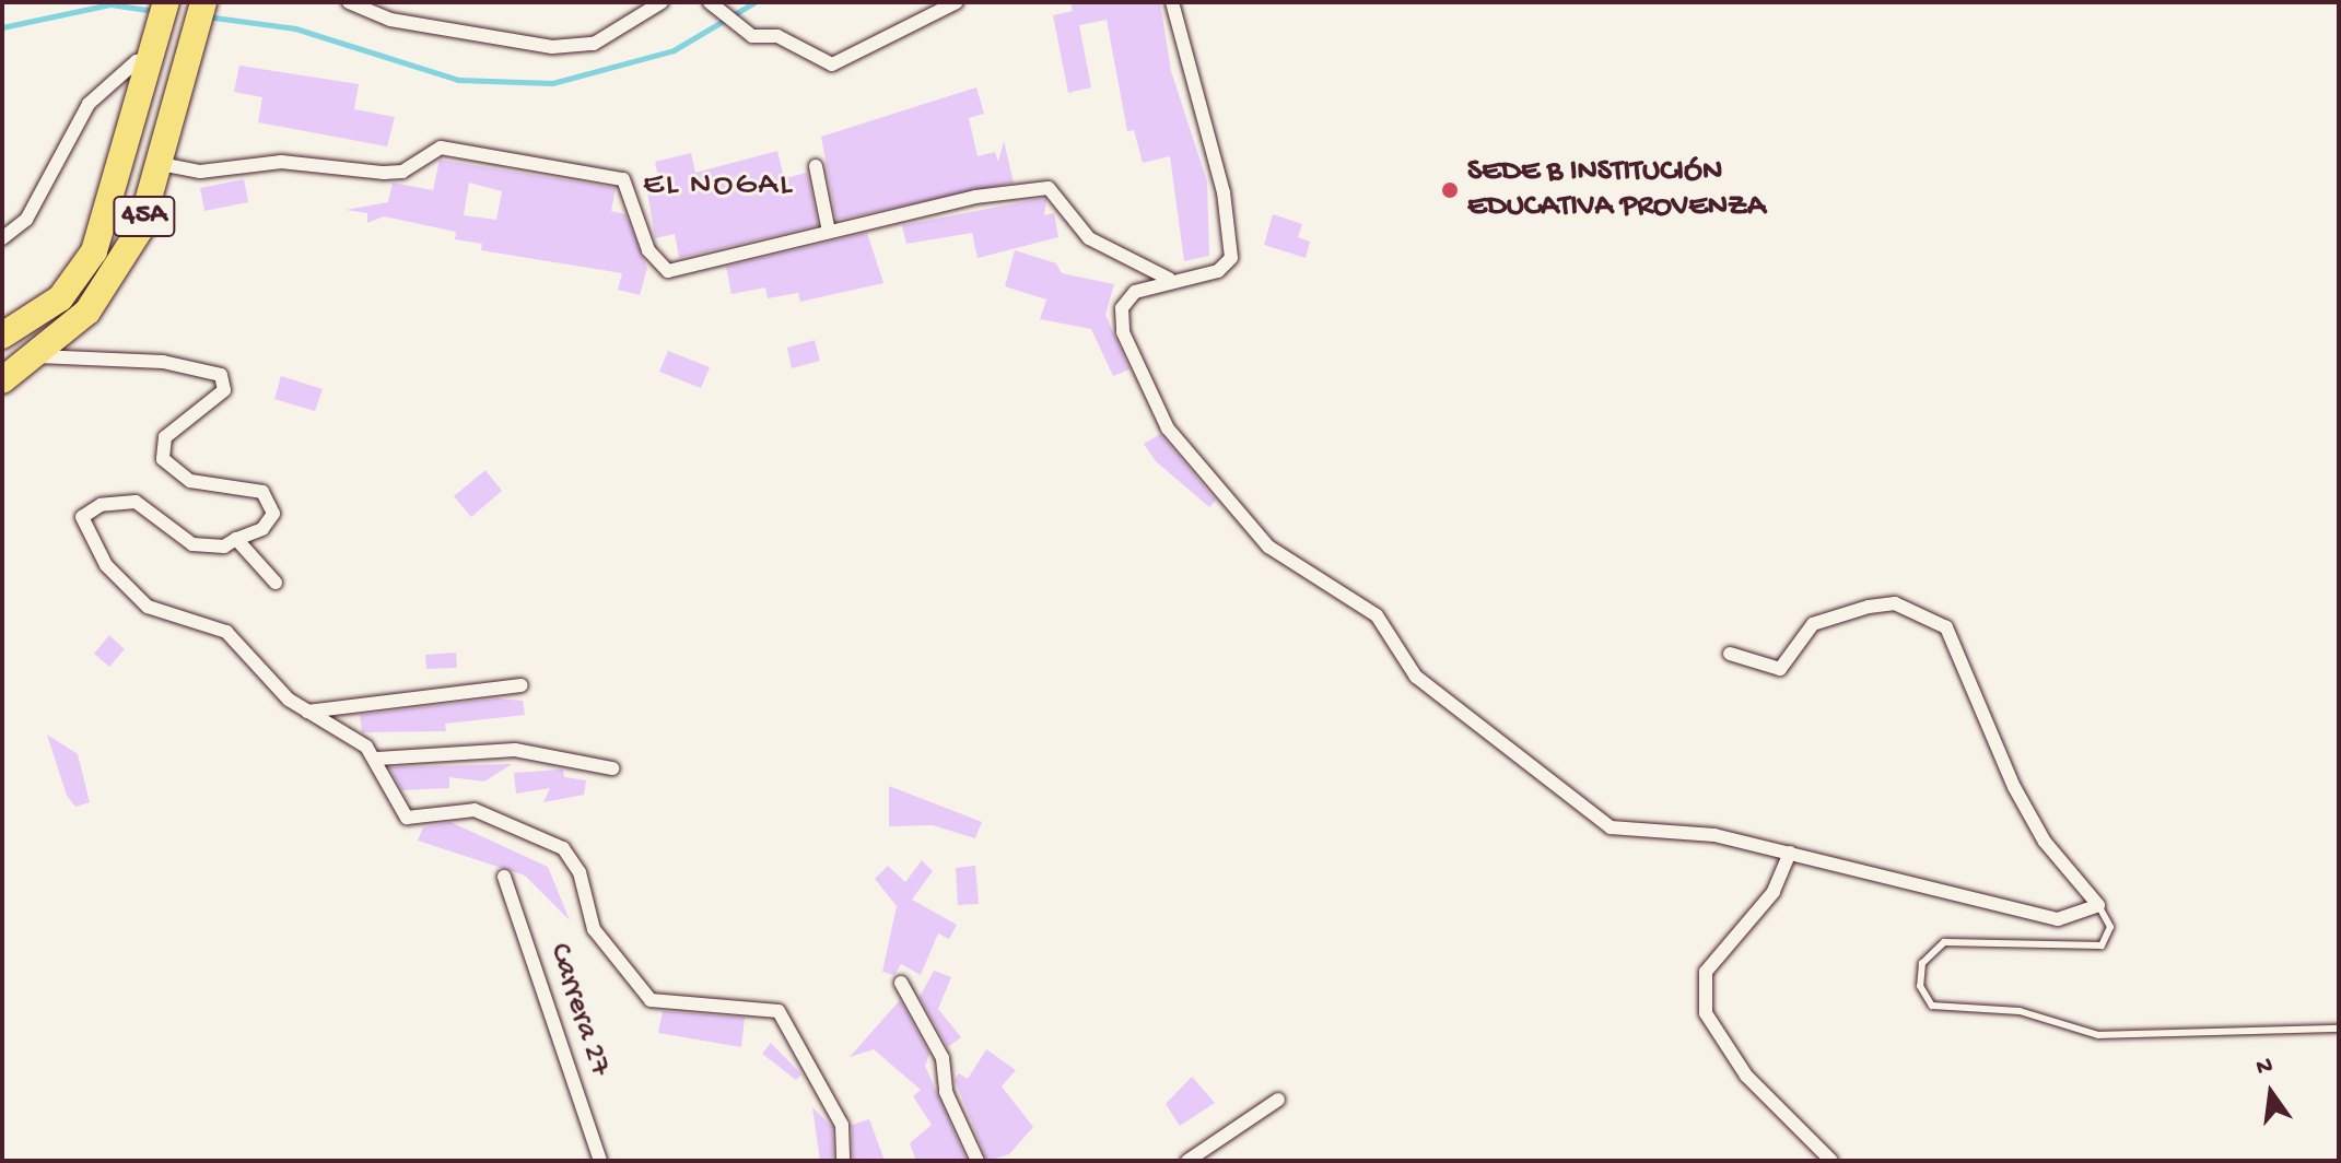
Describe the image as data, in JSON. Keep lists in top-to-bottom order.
{
  "streets": {
    "highway": ["45A"],
    "street": ["Carrera 27"]
  },
  "districts": ["EL NOGAL"],
  "places": ["SEDE B INSTITUCIÓN EDUCATIVA PROVENZA"],
  "north": "top"
}
